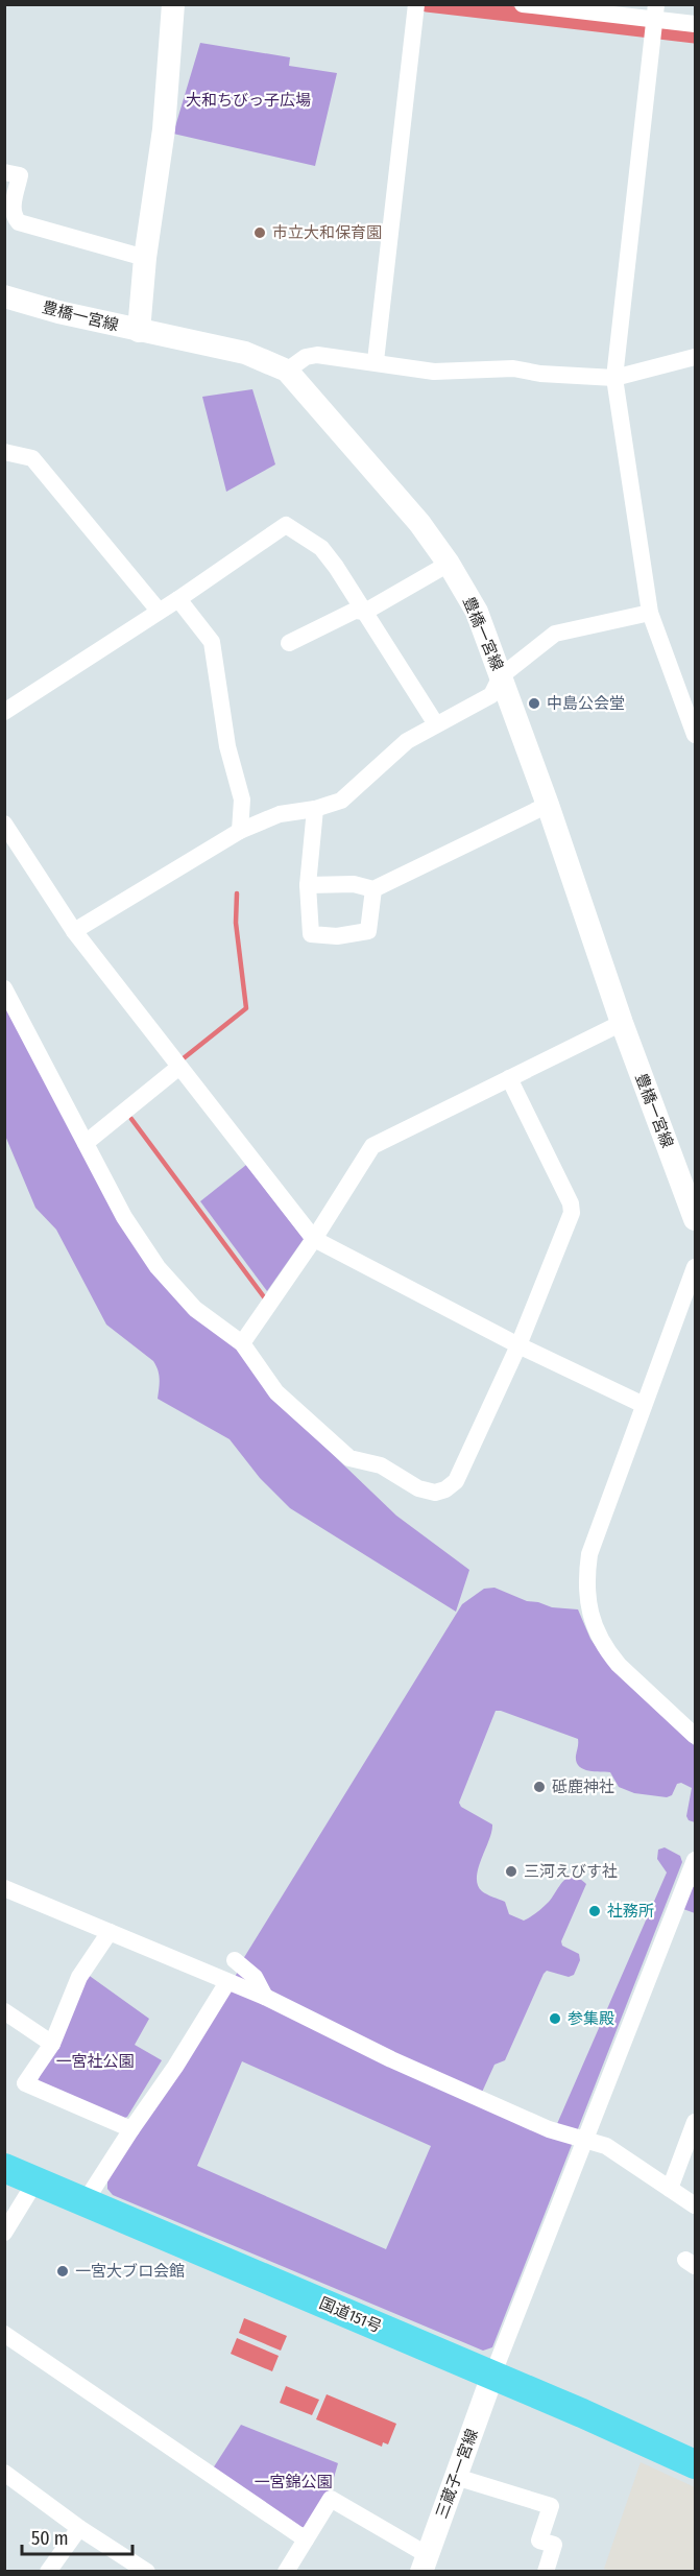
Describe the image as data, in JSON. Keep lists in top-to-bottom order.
{
  "streets": {
    "highway": ["国道151号"],
    "main road": ["豊橋一宮線", "三蔵子一宮線"]
  },
  "crossings": [
    ["国道151号", "三蔵子一宮線"]
  ],
  "parks": ["大和ちびっ子広場", "一宮社公園", "一宮錦公園"],
  "places": [
    "市立大和保育園",
    "中島公会堂",
    "砥鹿神社",
    "三河えびす社",
    "社務所",
    "参集殿",
    "一宮大ブロ会館"
  ],
  "scale_bar": "50 m"
}
